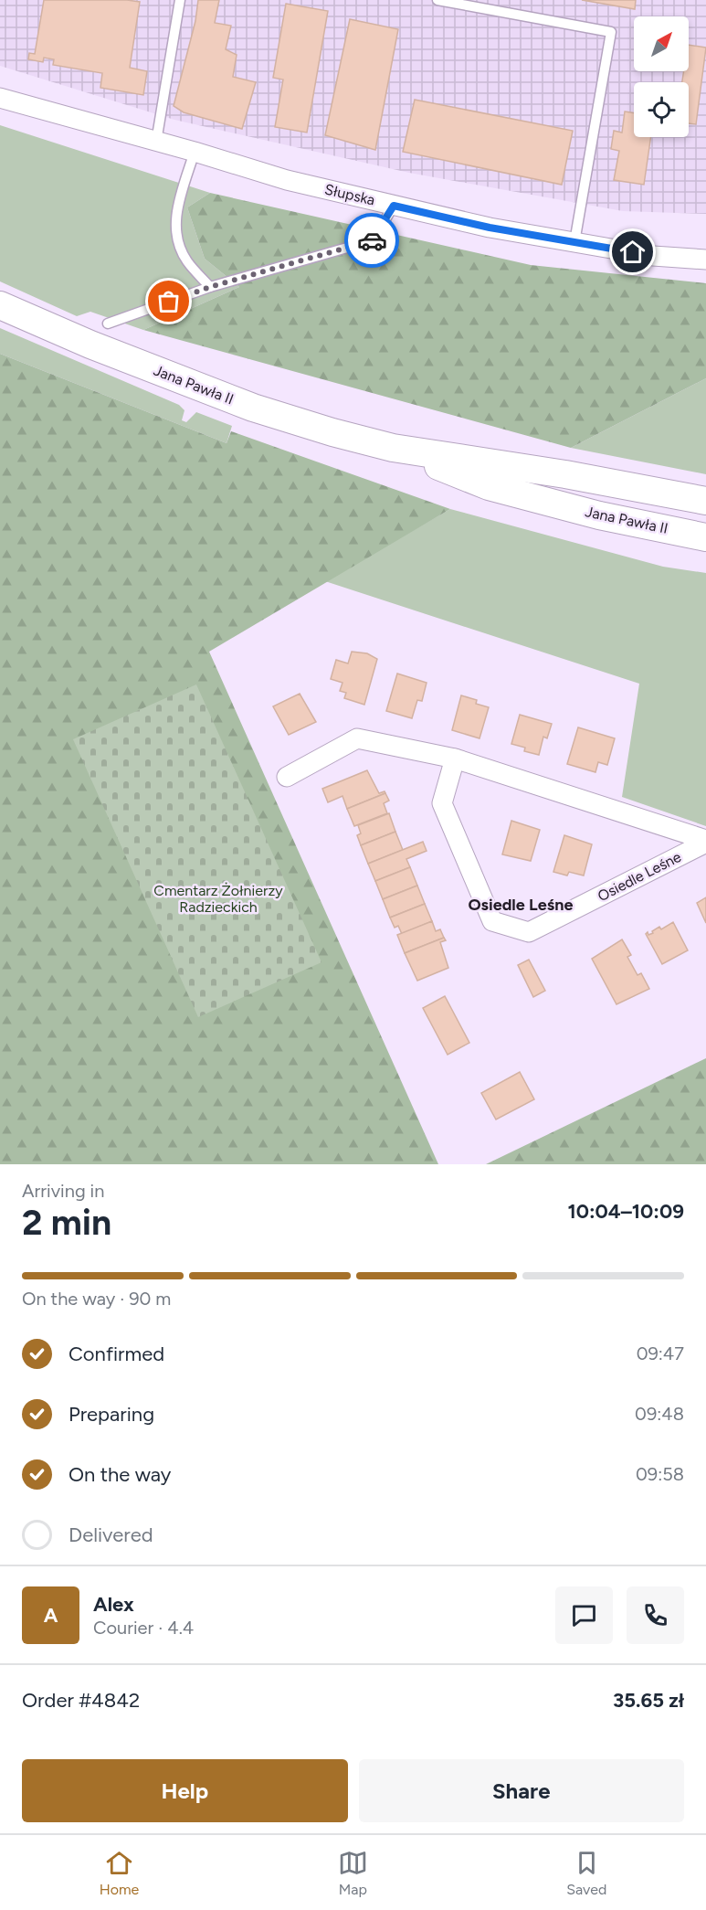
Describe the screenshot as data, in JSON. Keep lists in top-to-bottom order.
{
  "streets": {
    "main road": ["Jana Pawła II"],
    "street": ["Słupska", "Osiedle Leśne"]
  },
  "districts": ["Osiedle Leśne"],
  "parks": ["Cmentarz Żołnierzy Radzieckich"],
  "north": "top right",
  "page": {
    "heading": ["2 min", "Arriving in", "10:04–10:09"],
    "panel": [
      "Alex",
      "Courier · 4.4",
      "Order #4842",
      "35.65 zł"
    ],
    "bar": "On the way · 90 m",
    "list": [
      ["Confirmed", "09:47"],
      ["Preparing", "09:48"],
      ["On the way", "09:58"],
      "Delivered"
    ],
    "round": "A",
    "buttons": ["Help", "Share"],
    "tabs": ["Home", "Map", "Saved"]
  }
}
